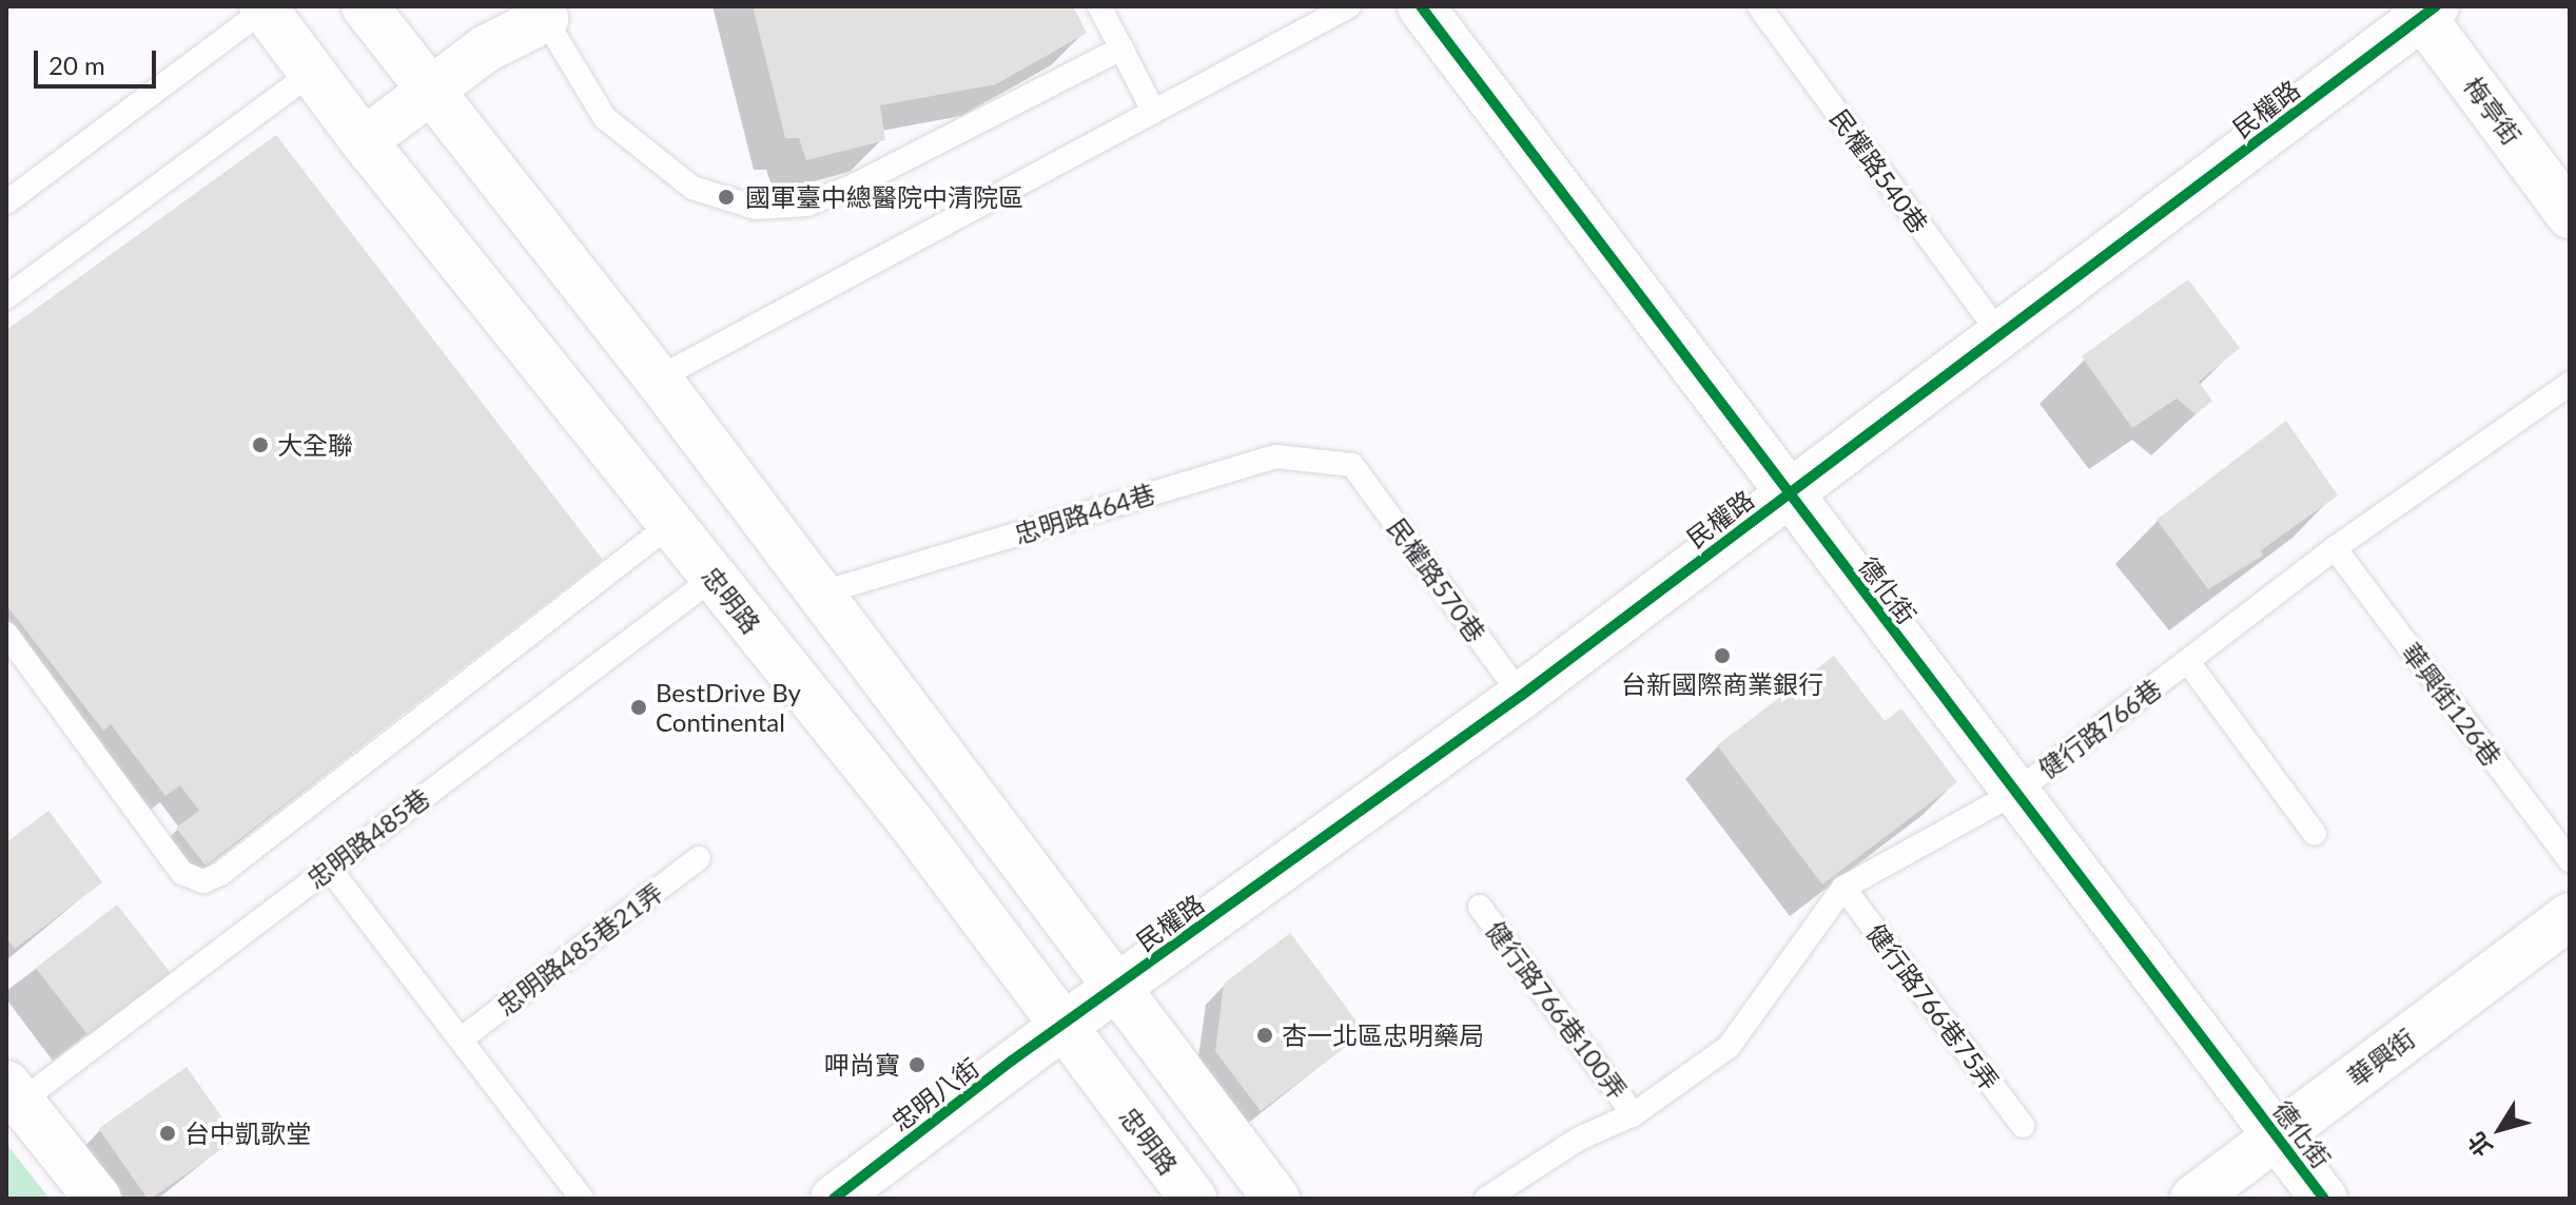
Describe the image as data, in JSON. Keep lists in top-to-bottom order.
{
  "streets": {
    "street": [
      "民權路",
      "梅亭街",
      "德化街",
      "忠明路",
      "華興街",
      "忠明八街"
    ],
    "lane": [
      "民權路540巷",
      "忠明路464巷",
      "民權路570巷",
      "華興街126巷",
      "健行路766巷",
      "忠明路485巷",
      "忠明路485巷21弄",
      "健行路766巷75弄",
      "健行路766巷100弄"
    ]
  },
  "crossings": [
    ["民權路", "梅亭街"],
    ["民權路", "民權路540巷"],
    ["民權路", "民權路570巷"],
    ["民權路", "德化街"],
    ["民權路", "忠明路"],
    ["民權路", "忠明八街"],
    ["忠明路464巷", "民權路570巷"],
    ["德化街", "健行路766巷"],
    ["德化街", "華興街"],
    ["忠明路", "忠明路485巷"],
    ["忠明路", "忠明八街"],
    ["華興街126巷", "健行路766巷"],
    ["健行路766巷", "健行路766巷75弄"],
    ["健行路766巷", "健行路766巷100弄"]
  ],
  "places": [
    "國軍臺中總醫院中清院區",
    "大全聯",
    "台新國際商業銀行",
    "BestDrive By Continental",
    "杏一北區忠明藥局",
    "呷尚寶",
    "台中凱歌堂"
  ],
  "scale_bar": "20 m",
  "north": "bottom left"
}
